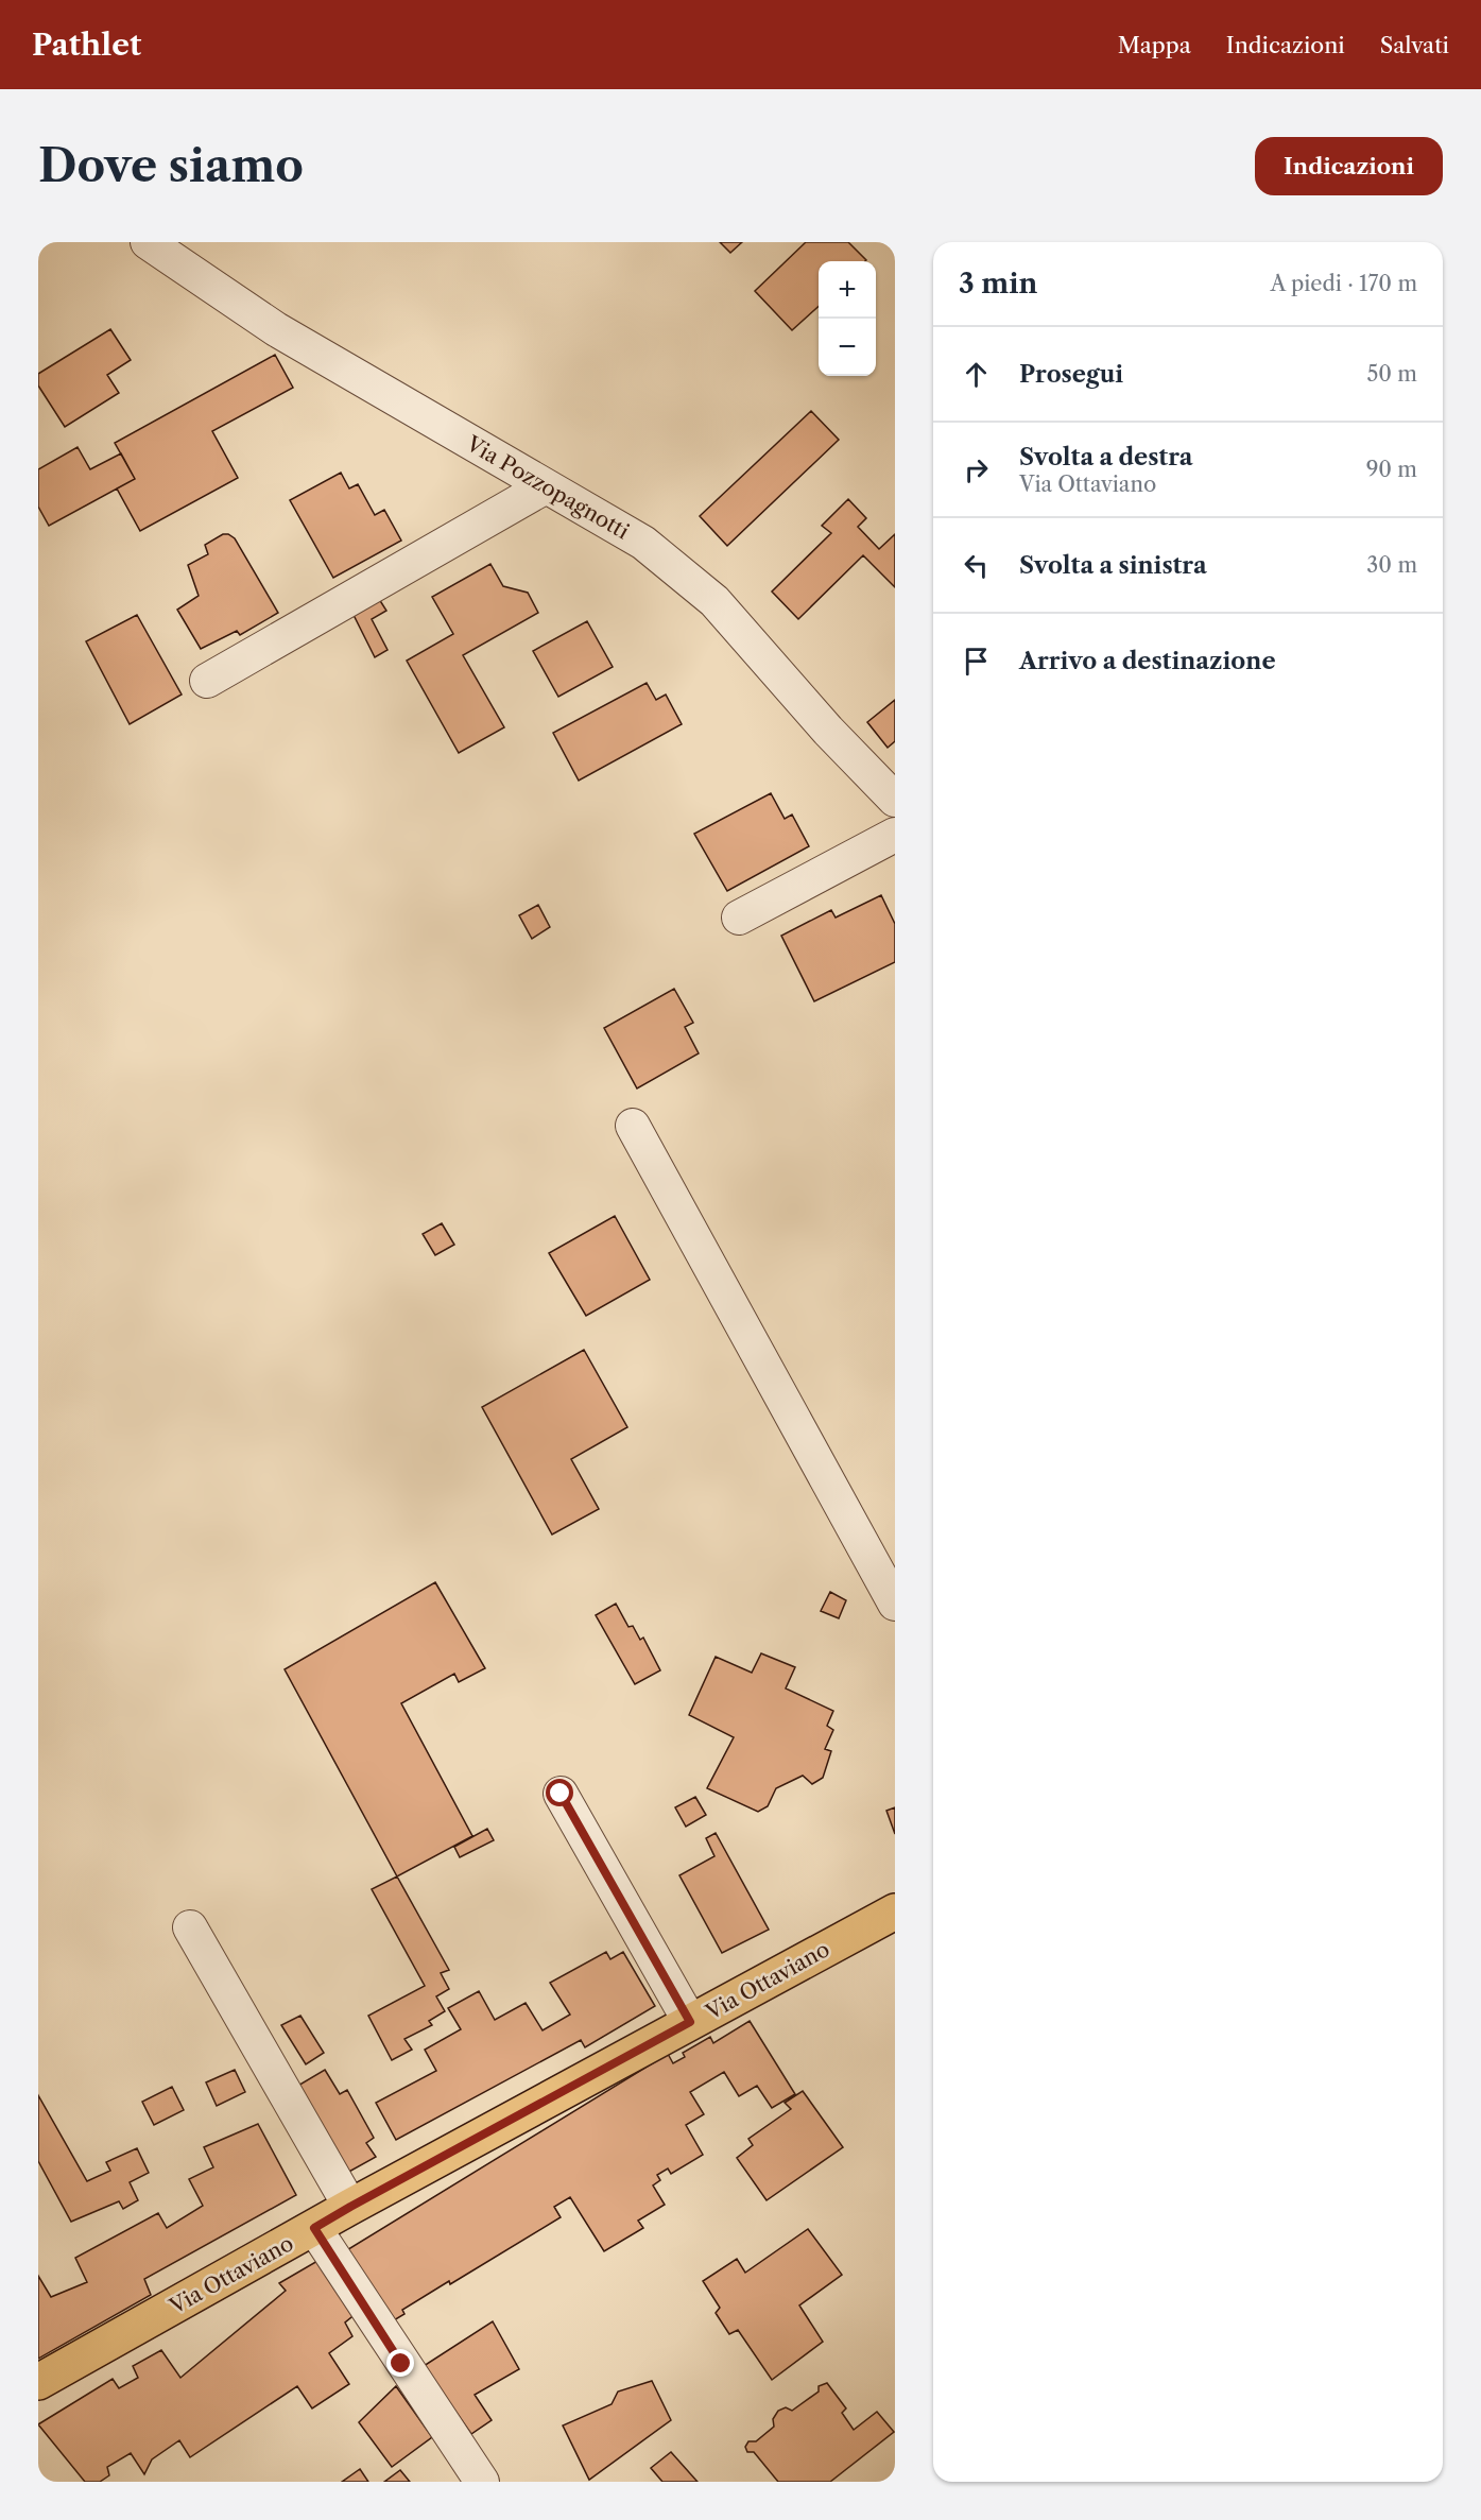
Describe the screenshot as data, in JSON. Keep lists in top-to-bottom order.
{
  "streets": {
    "main road": ["Via Ottaviano"],
    "street": ["Via Pozzopagnotti"]
  },
  "page": {
    "header": "Pathlet",
    "nav": ["Mappa", "Indicazioni", "Salvati"],
    "buttons": "Indicazioni",
    "title": "Dove siamo",
    "heading": ["3 min", "A piedi · 170 m"],
    "map_buttons": ["+", "−"],
    "list": [
      ["Prosegui", "50 m"],
      ["Svolta a destra", "Via Ottaviano", "90 m"],
      ["Svolta a sinistra", "30 m"],
      "Arrivo a destinazione"
    ]
  }
}
